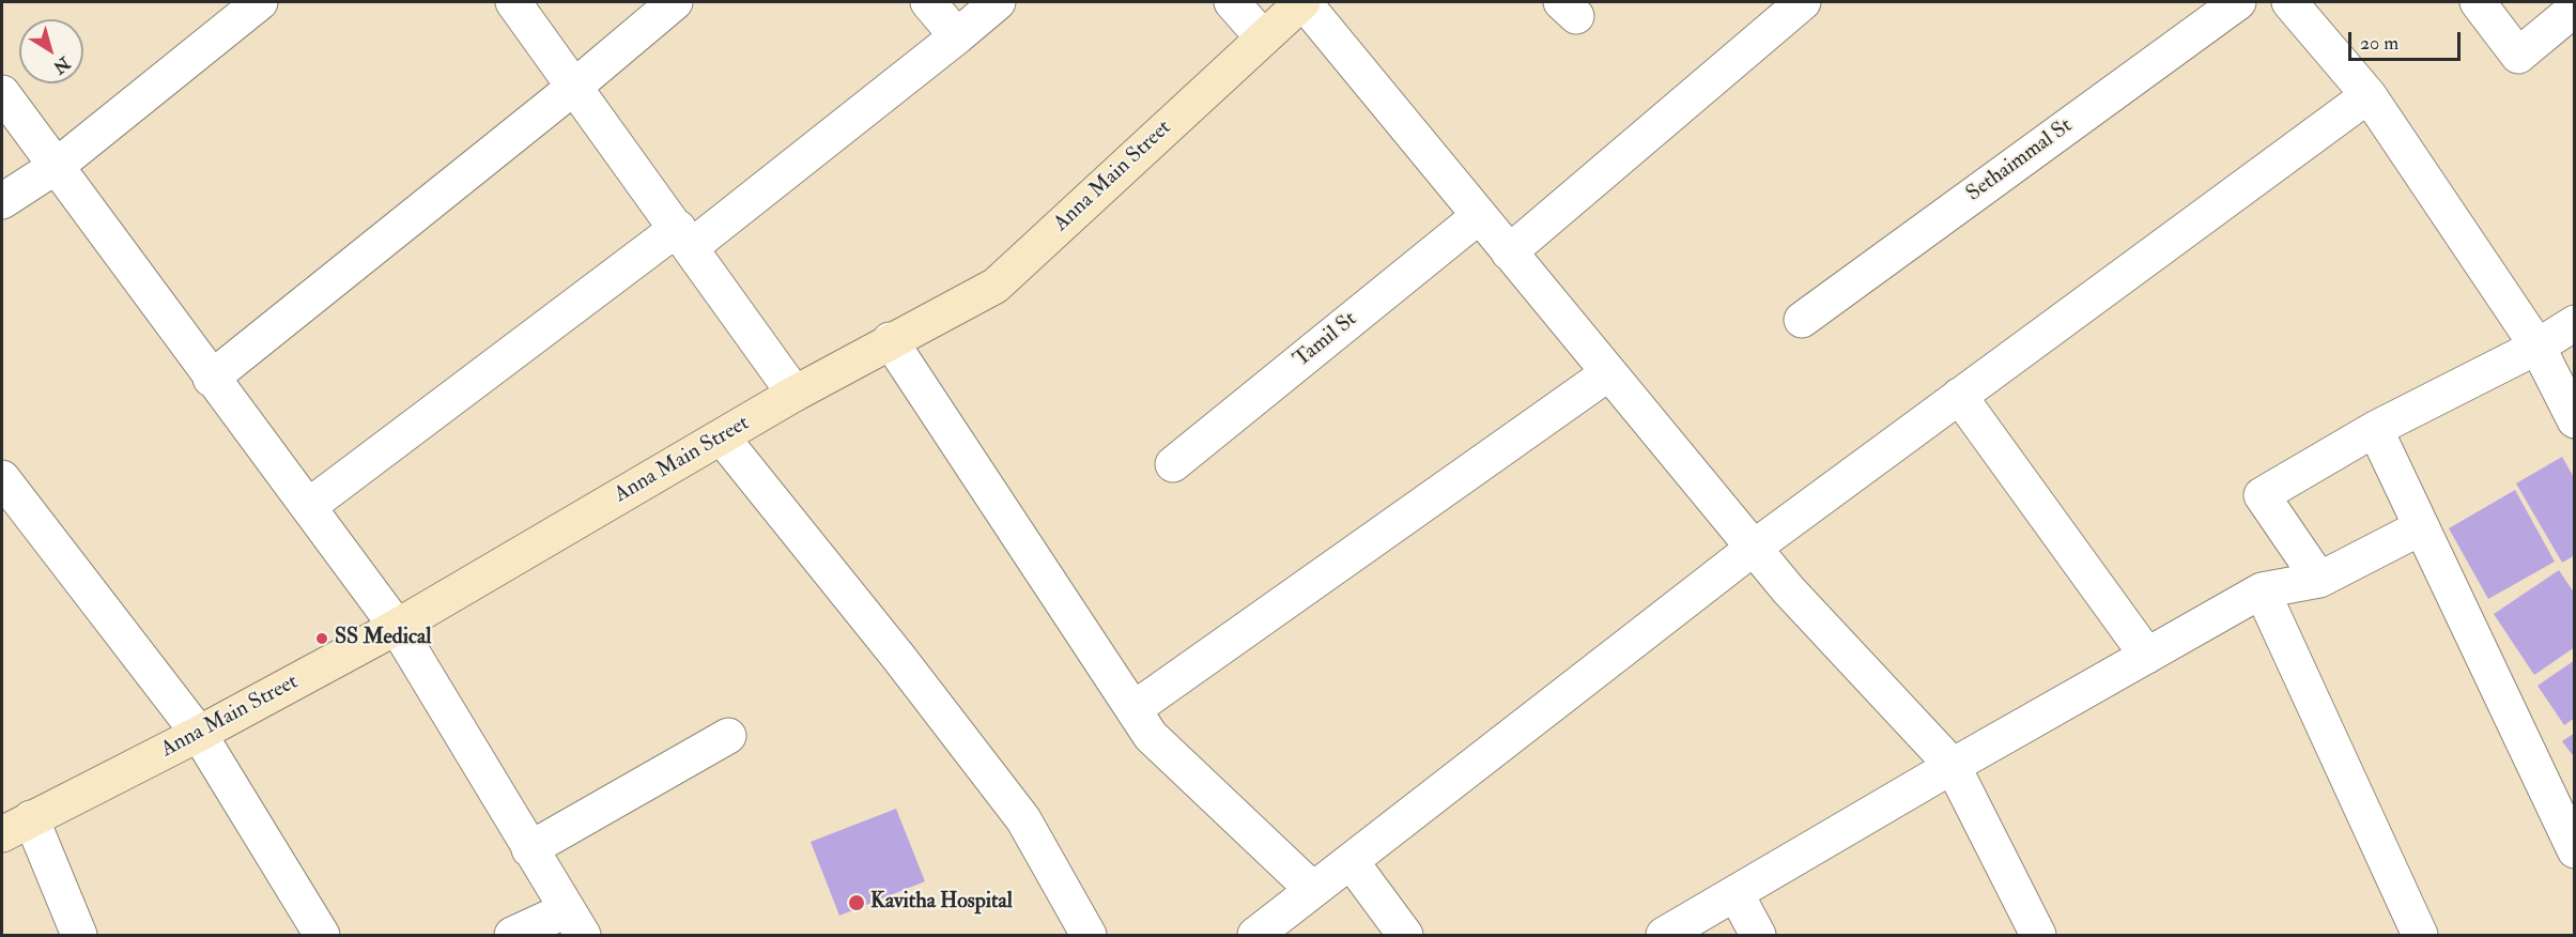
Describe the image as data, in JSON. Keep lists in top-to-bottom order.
{
  "streets": {
    "street": ["Sethaimmal St", "Anna Main Street", "Tamil St"]
  },
  "places": ["SS Medical", "Kavitha Hospital"],
  "scale_bar": "20 m",
  "north": "bottom right"
}
